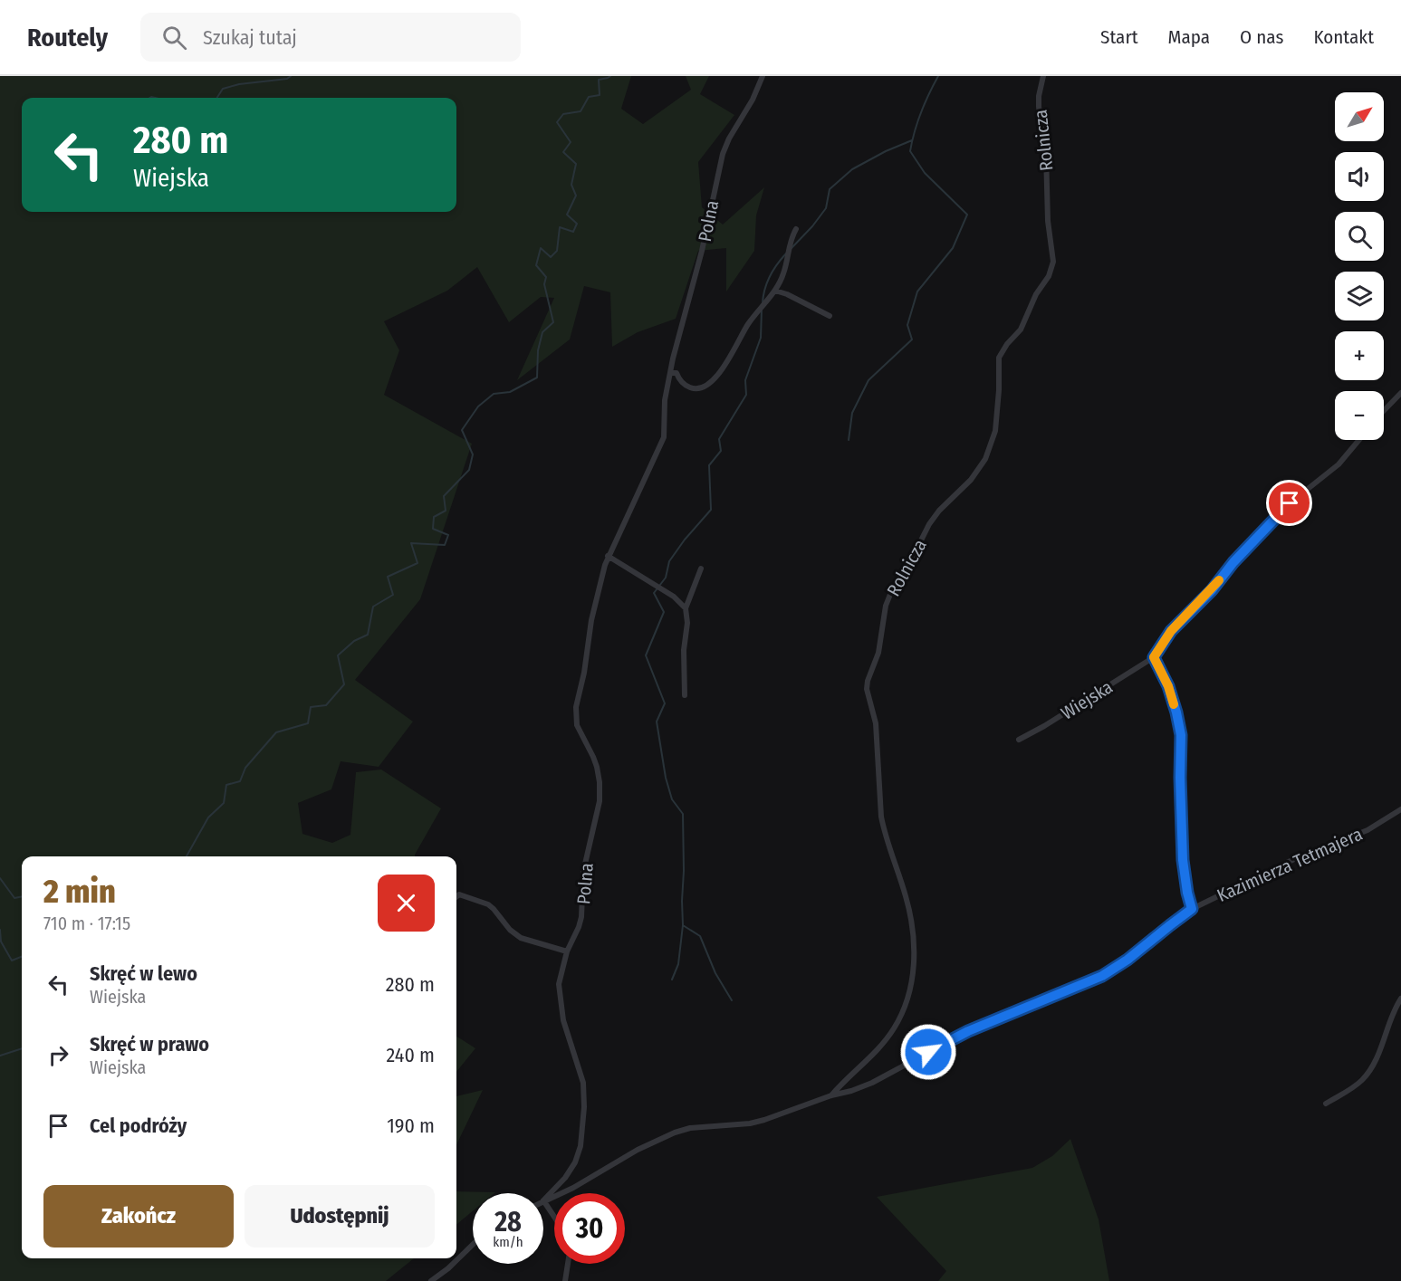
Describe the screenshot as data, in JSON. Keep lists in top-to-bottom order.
{
  "streets": {
    "street": [
      "Rolnicza",
      "Polna",
      "Wiejska",
      "Kazimierza Tetmajera"
    ]
  },
  "crossings": [
    ["Rolnicza", "Kazimierza Tetmajera"],
    ["Polna", "Kazimierza Tetmajera"]
  ],
  "north": "top right",
  "page": {
    "header": "Routely",
    "search": "Szukaj tutaj",
    "nav": [
      "Start",
      "Mapa",
      "O nas",
      "Kontakt"
    ],
    "map_buttons": ["+", "−"],
    "turn": ["280 m", "Wiejska"],
    "heading": ["2 min", "710 m · 17:15"],
    "list": [
      {
        "name": "Skręć w lewo",
        "note": "Wiejska",
        "value": "280 m"
      },
      {
        "name": "Skręć w prawo",
        "note": "Wiejska",
        "value": "240 m"
      },
      {
        "name": "Cel podróży",
        "value": "190 m"
      }
    ],
    "buttons": ["Zakończ", "Udostępnij"],
    "speed": "28 km/h",
    "limit": "30"
  }
}
